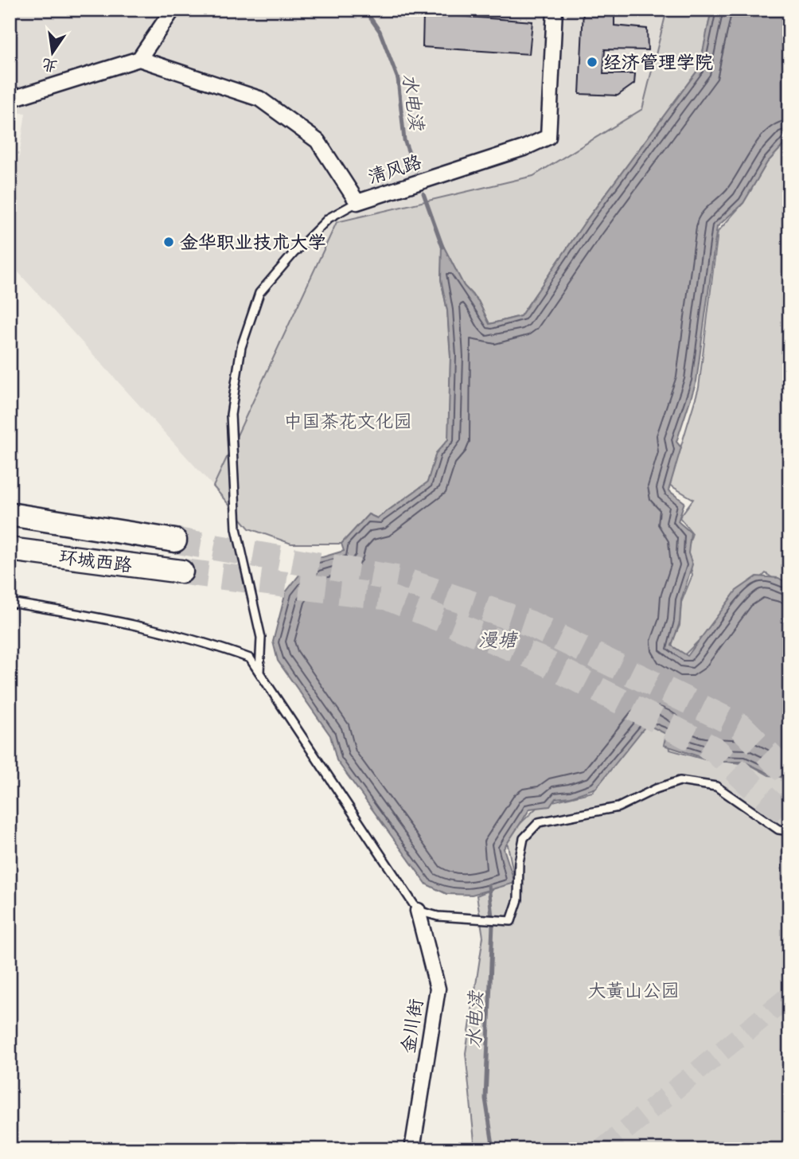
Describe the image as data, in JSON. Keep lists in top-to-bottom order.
{
  "streets": {
    "main road": ["环城西路"],
    "street": ["清风路", "金川街"]
  },
  "water": ["水电渎", "漫塘"],
  "parks": ["中国茶花文化园", "大黄山公园"],
  "places": ["经济管理学院", "金华职业技术大学"],
  "north": "bottom"
}
